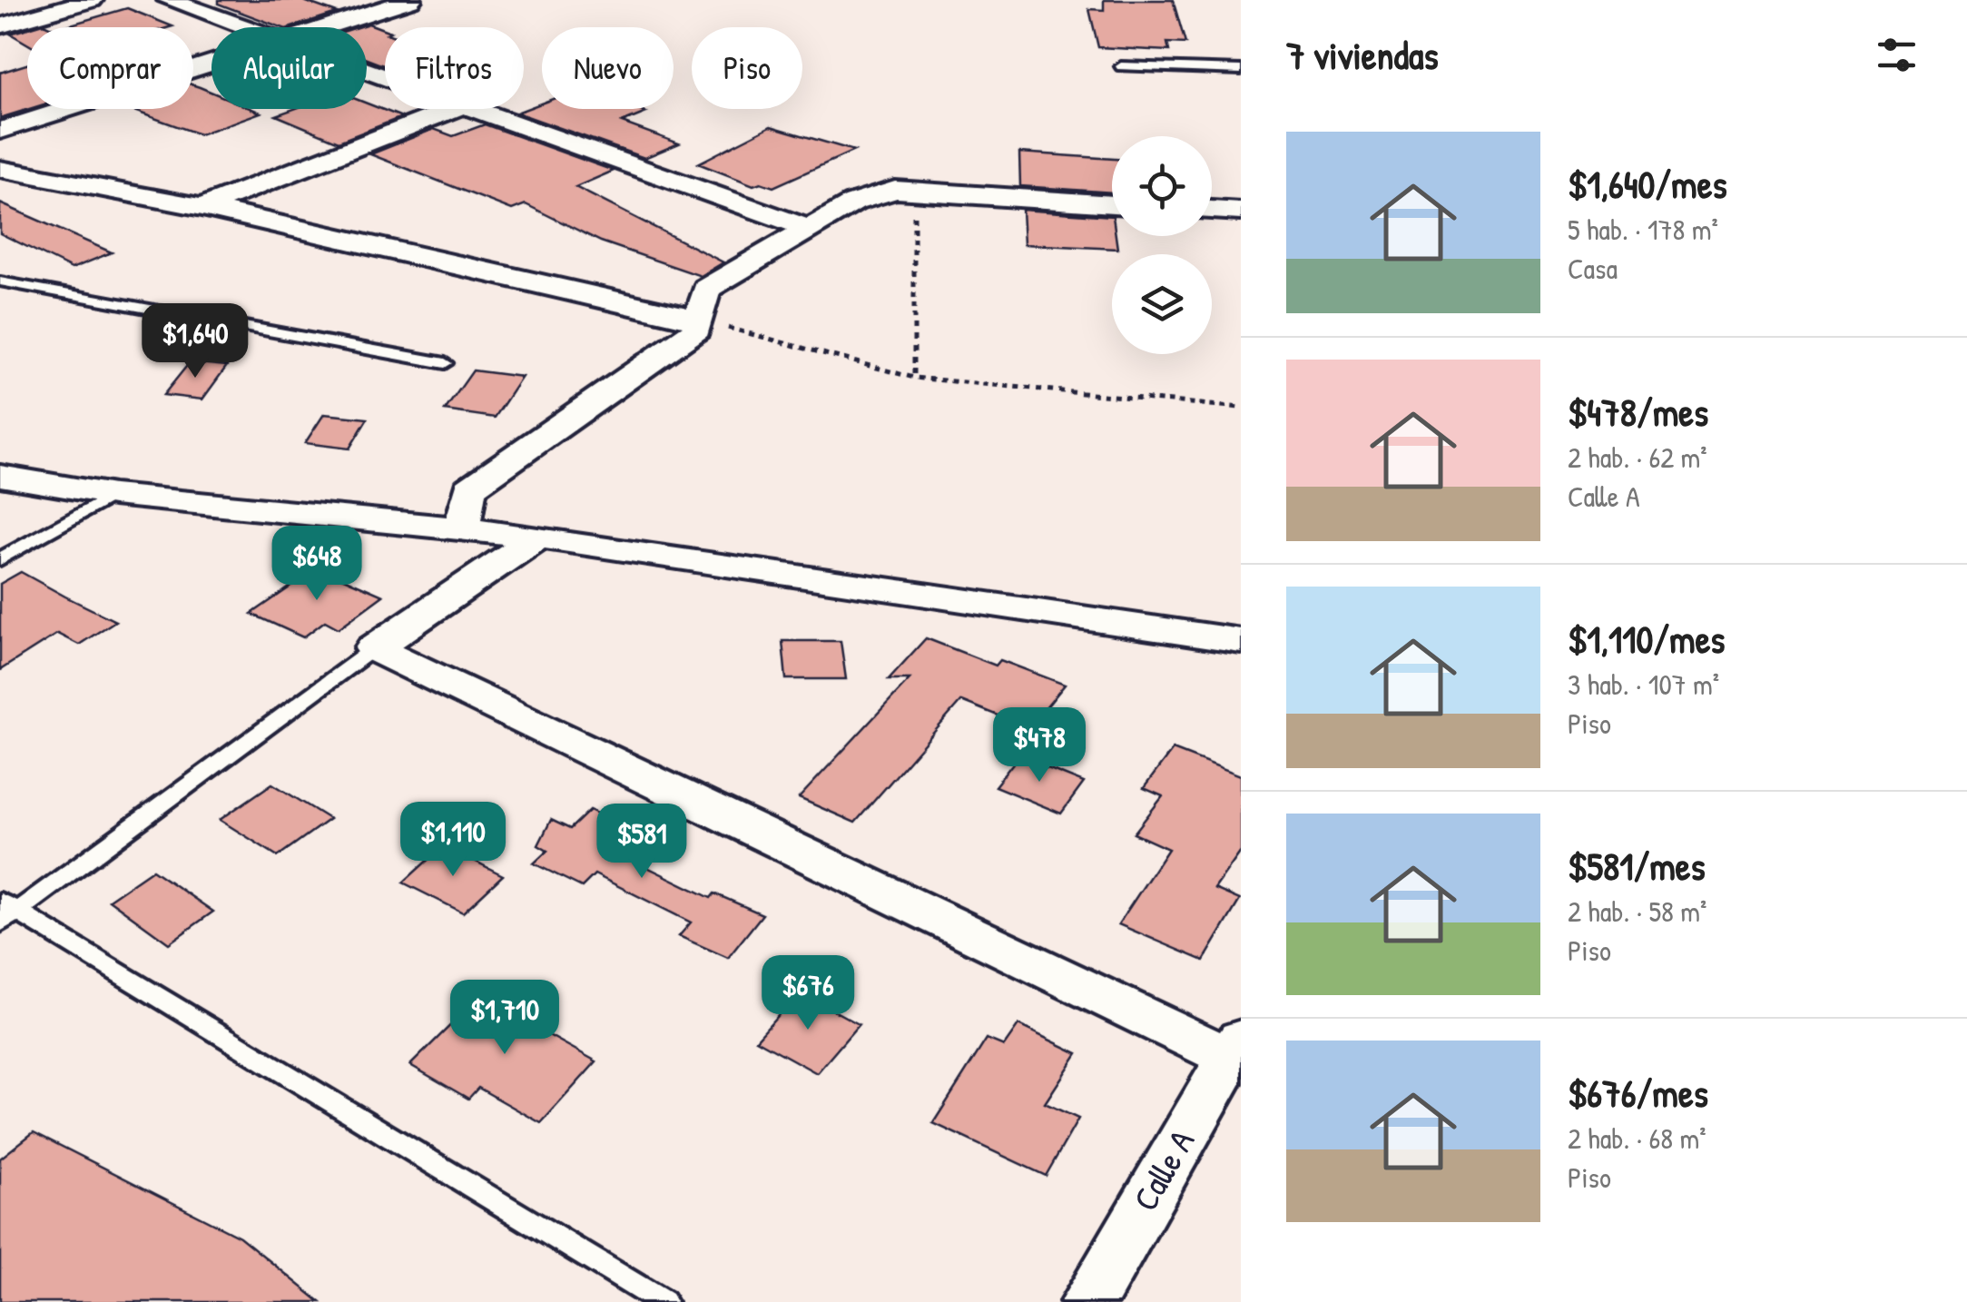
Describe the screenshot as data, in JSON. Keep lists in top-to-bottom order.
{
  "streets": {
    "street": ["Calle A"]
  },
  "page": {
    "heading": "7 viviendas",
    "chip": [
      "Comprar",
      "Alquilar",
      "Filtros",
      "Nuevo",
      "Piso"
    ],
    "list": [
      {
        "name": "$1,640/mes",
        "note": "5 hab. · 178 m² · Casa"
      },
      {
        "name": "$478/mes",
        "note": "2 hab. · 62 m² · Calle A"
      },
      {
        "name": "$1,110/mes",
        "note": "3 hab. · 107 m² · Piso"
      },
      {
        "name": "$581/mes",
        "note": "2 hab. · 58 m² · Piso"
      },
      {
        "name": "$676/mes",
        "note": "2 hab. · 68 m² · Piso"
      }
    ],
    "price": [
      "$1,640",
      "$648",
      "$478",
      "$1,110",
      "$581",
      "$676",
      "$1,710"
    ]
  }
}
